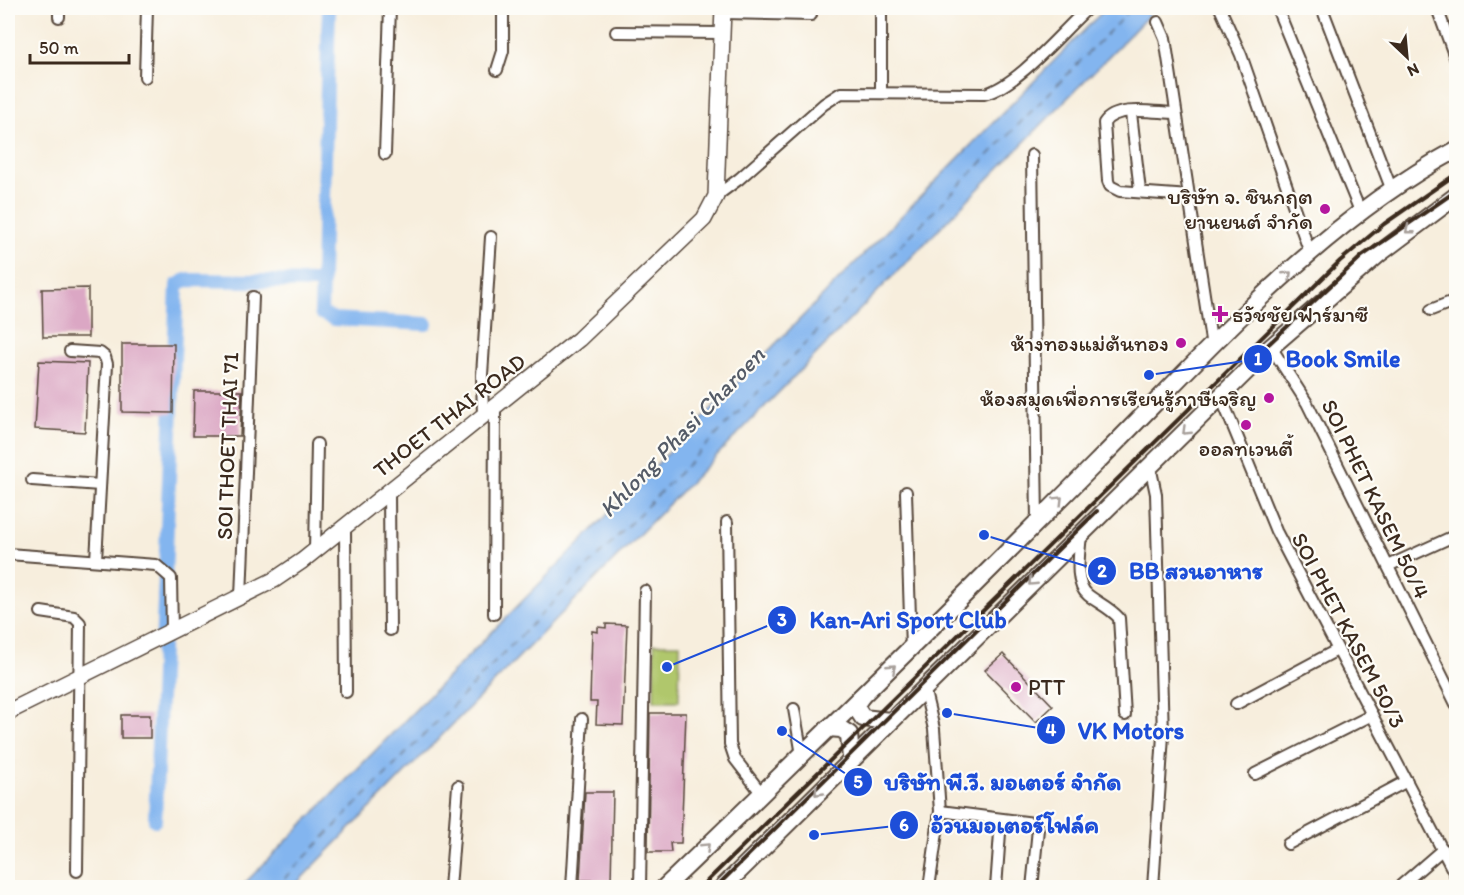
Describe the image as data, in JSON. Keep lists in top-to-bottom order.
{
  "streets": {
    "main road": ["THOET THAI ROAD"],
    "street": ["SOI THOET THAI 71", "SOI PHET KASEM 50/4", "SOI PHET KASEM 50/3"]
  },
  "crossings": [
    ["THOET THAI ROAD", "SOI THOET THAI 71"]
  ],
  "water": ["Khlong Phasi Charoen"],
  "places": {
    "other": [
      "บริษัท จ. ชินกฤต ยานยนต์ จำกัด",
      "ห้างทองแม่ต้นทอง",
      "Book Smile",
      "ห้องสมุดเพื่อการเรียนรู้ภาษีเจริญ",
      "ออลทเวนตี้",
      "BB สวนอาหาร",
      "Kan-Ari Sport Club",
      "PTT",
      "VK Motors",
      "บริษัท พี.วี. มอเตอร์ จำกัด",
      "อ้วนมอเตอร์โฟล์ค"
    ],
    "health": ["ธวัชชัย ฟาร์มาซี"]
  },
  "scale_bar": "50 m",
  "north": "bottom right"
}
